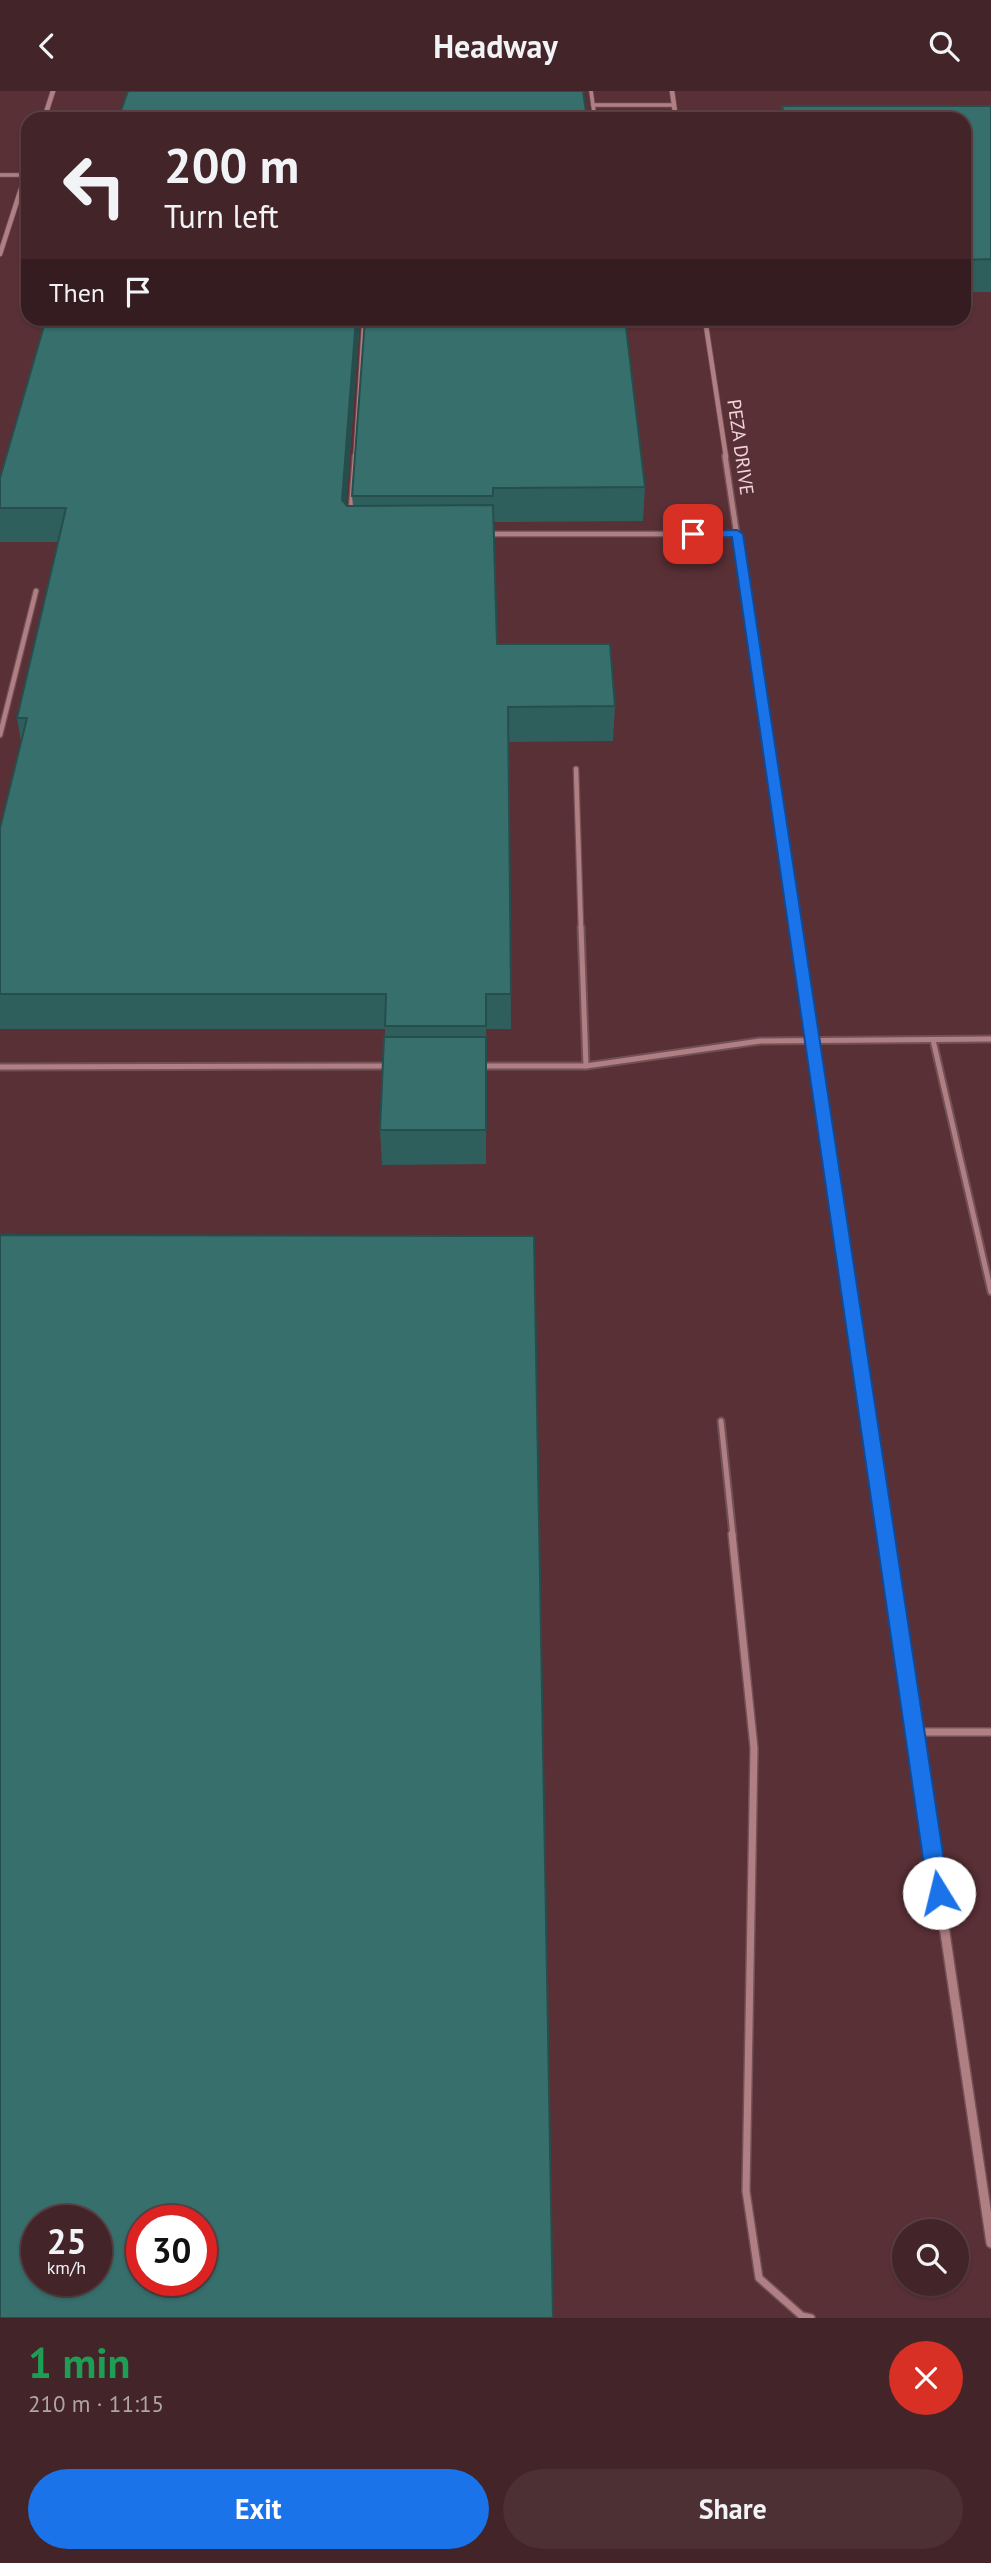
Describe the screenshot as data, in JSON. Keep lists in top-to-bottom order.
{
  "streets": {
    "street": ["PEZA DRIVE"]
  },
  "page": {
    "header": "Headway",
    "turn": ["200 m", "Turn left"],
    "then": "Then",
    "speed": "25 km/h",
    "limit": "30",
    "heading": ["1 min", "210 m · 11:15"],
    "buttons": ["Exit", "Share"]
  }
}
